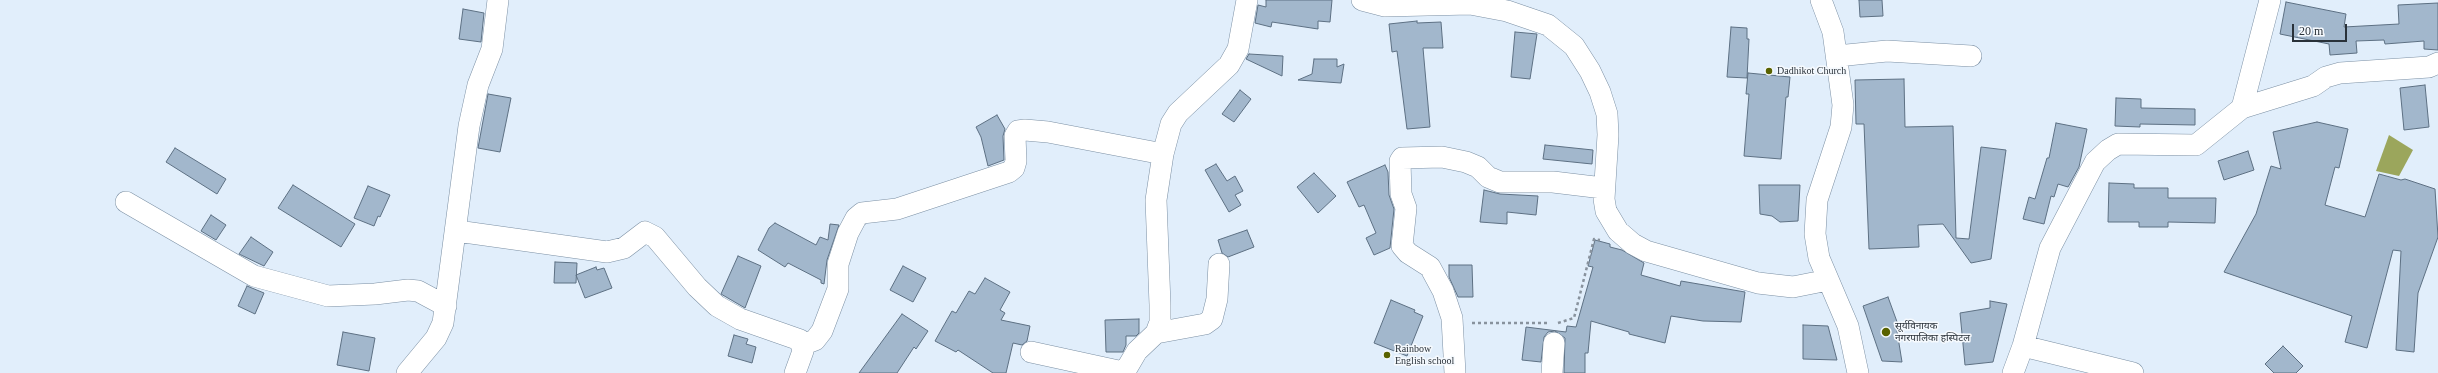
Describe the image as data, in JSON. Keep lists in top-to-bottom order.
{
  "places": ["Dadhikot Church", "सूर्यविनायक नगरपालिका हस्पिटल", "Rainbow English school"],
  "scale_bar": "20 m"
}
